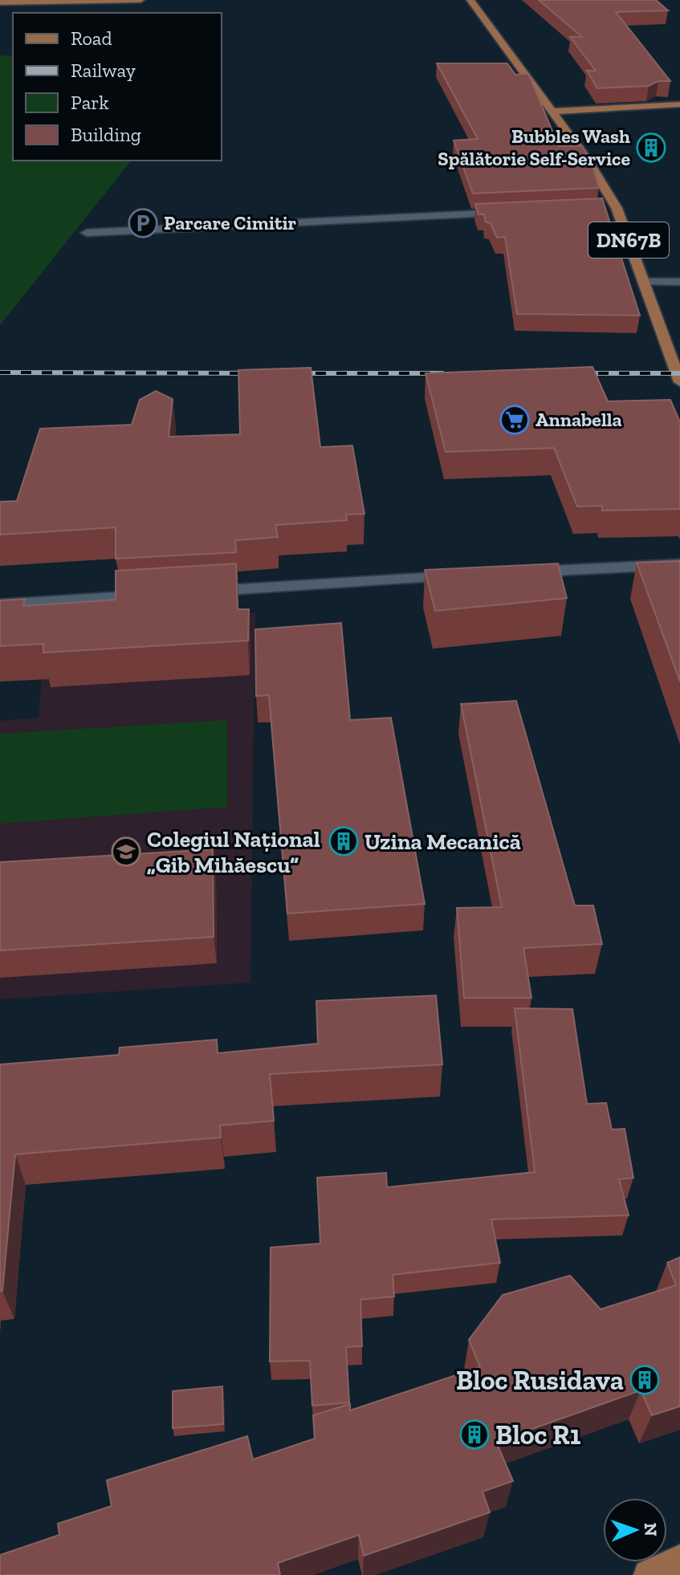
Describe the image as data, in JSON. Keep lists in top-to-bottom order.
{
  "streets": {
    "main road": ["DN67B"]
  },
  "places": {
    "building": [
      "Bubbles Wash Spălătorie Self-Service",
      "Uzina Mecanică",
      "Bloc Rusidava",
      "Bloc R1"
    ],
    "parking": ["Parcare Cimitir"],
    "supermarket": ["Annabella"],
    "school or university": ["Colegiul Național „Gib Mihăescu”"]
  },
  "legend": [
    "Road",
    "Railway",
    "Park",
    "Building"
  ],
  "north": "right"
}
